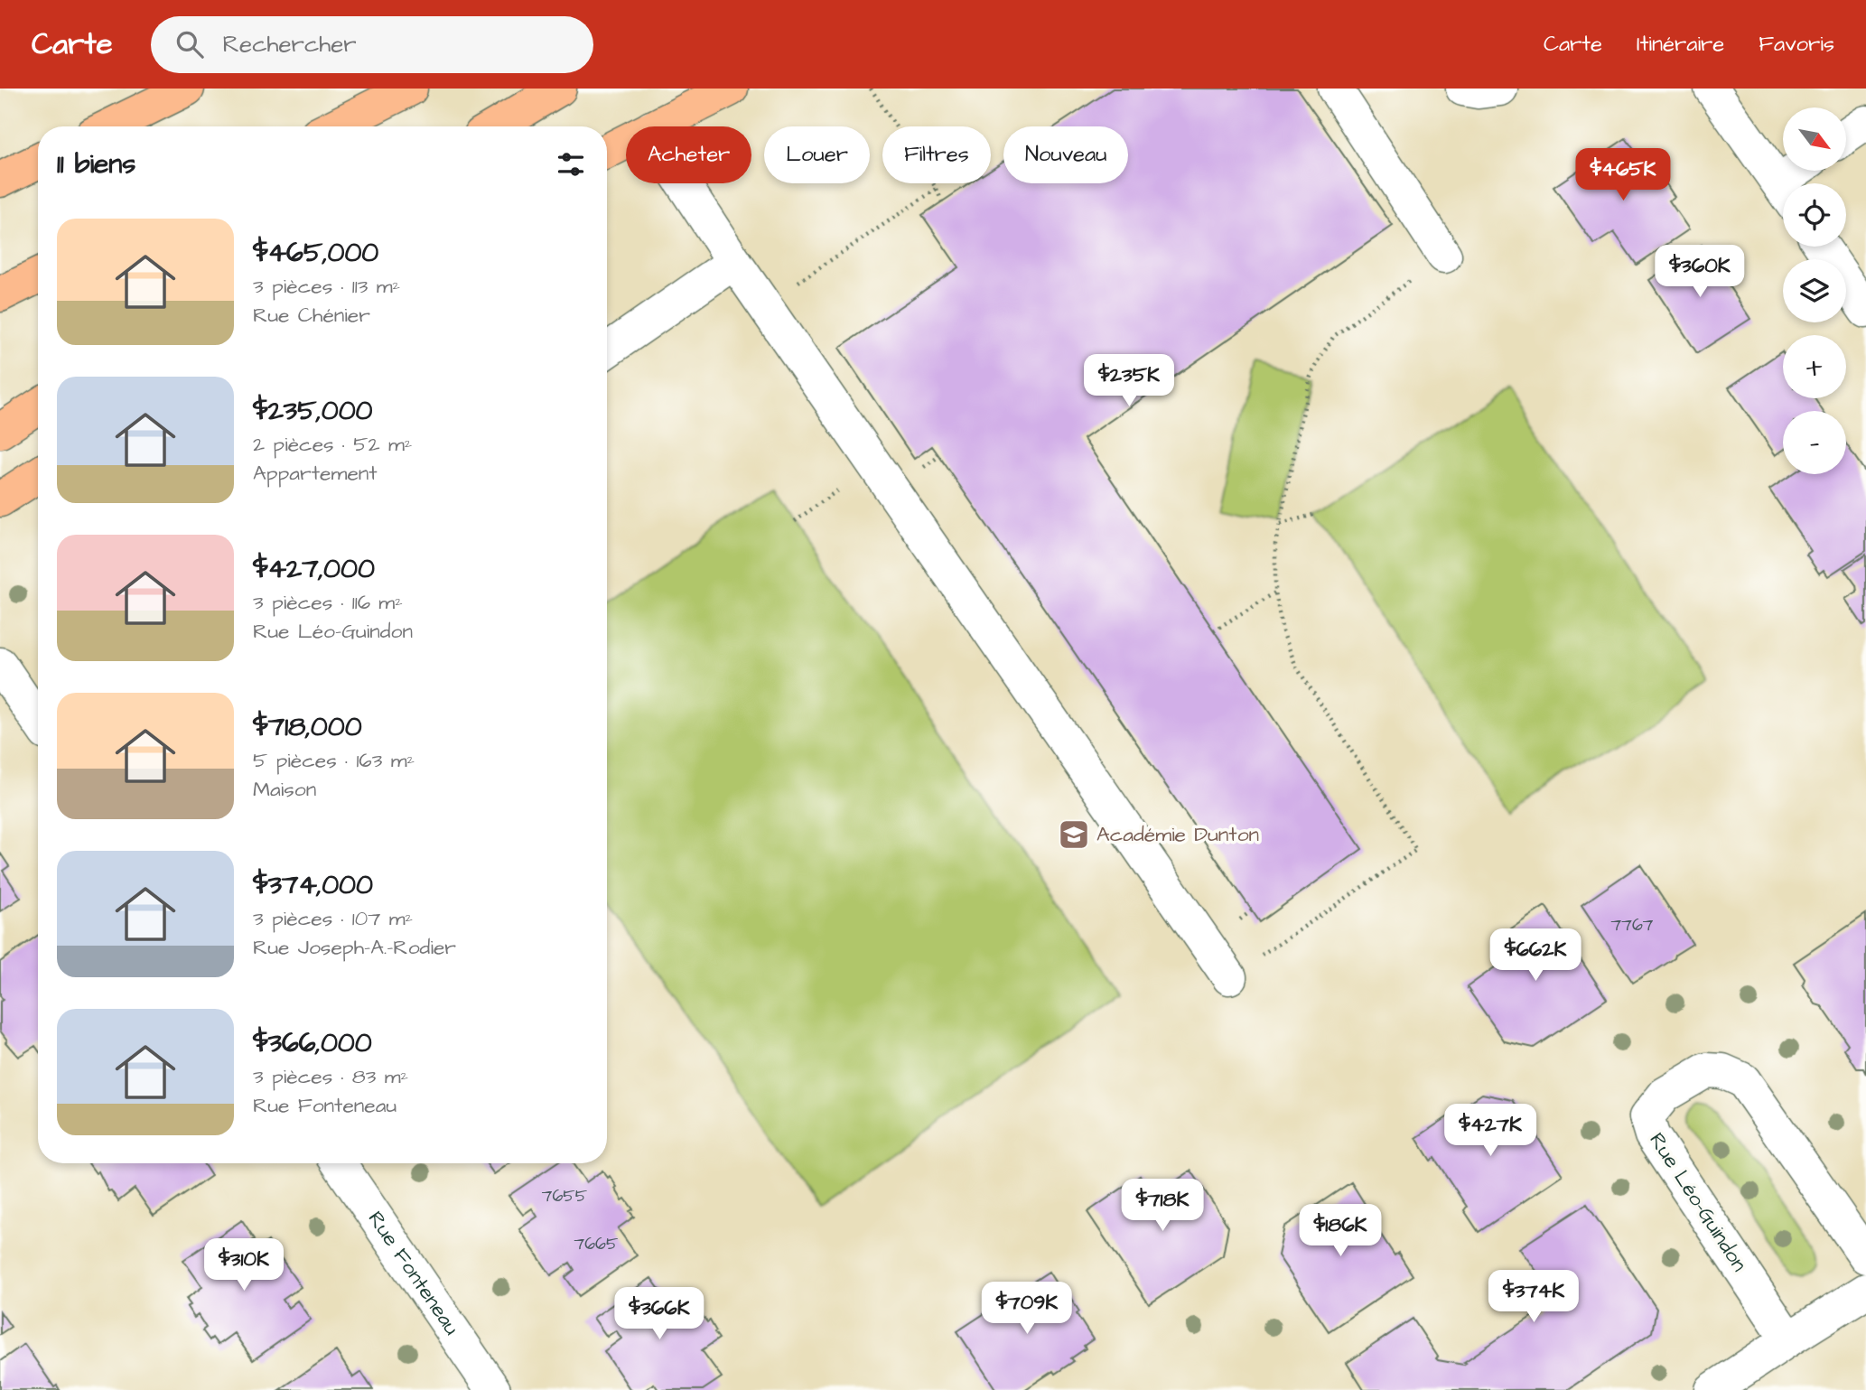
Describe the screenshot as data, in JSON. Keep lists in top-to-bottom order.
{
  "streets": {
    "street": ["Rue Léo-Guindon", "Rue Fonteneau"]
  },
  "places": {
    "school or university": ["Académie Dunton"]
  },
  "house_numbers": ["7767", "7655", "7665"],
  "north": "bottom right",
  "page": {
    "header": "Carte",
    "search": "Rechercher",
    "nav": ["Carte", "Itinéraire", "Favoris"],
    "map_buttons": ["+", "−"],
    "chip": [
      "Acheter",
      "Louer",
      "Filtres",
      "Nouveau"
    ],
    "heading": "11 biens",
    "price": [
      "$465K",
      "$360K",
      "$235K",
      "$662K",
      "$427K",
      "$718K",
      "$186K",
      "$310K",
      "$374K",
      "$709K",
      "$366K"
    ],
    "list": [
      {
        "name": "$465,000",
        "note": "3 pièces · 113 m² · Rue Chénier"
      },
      {
        "name": "$235,000",
        "note": "2 pièces · 52 m² · Appartement"
      },
      {
        "name": "$427,000",
        "note": "3 pièces · 116 m² · Rue Léo-Guindon"
      },
      {
        "name": "$718,000",
        "note": "5 pièces · 163 m² · Maison"
      },
      {
        "name": "$374,000",
        "note": "3 pièces · 107 m² · Rue Joseph-A.-Rodier"
      },
      {
        "name": "$366,000",
        "note": "3 pièces · 83 m² · Rue Fonteneau"
      }
    ]
  }
}
